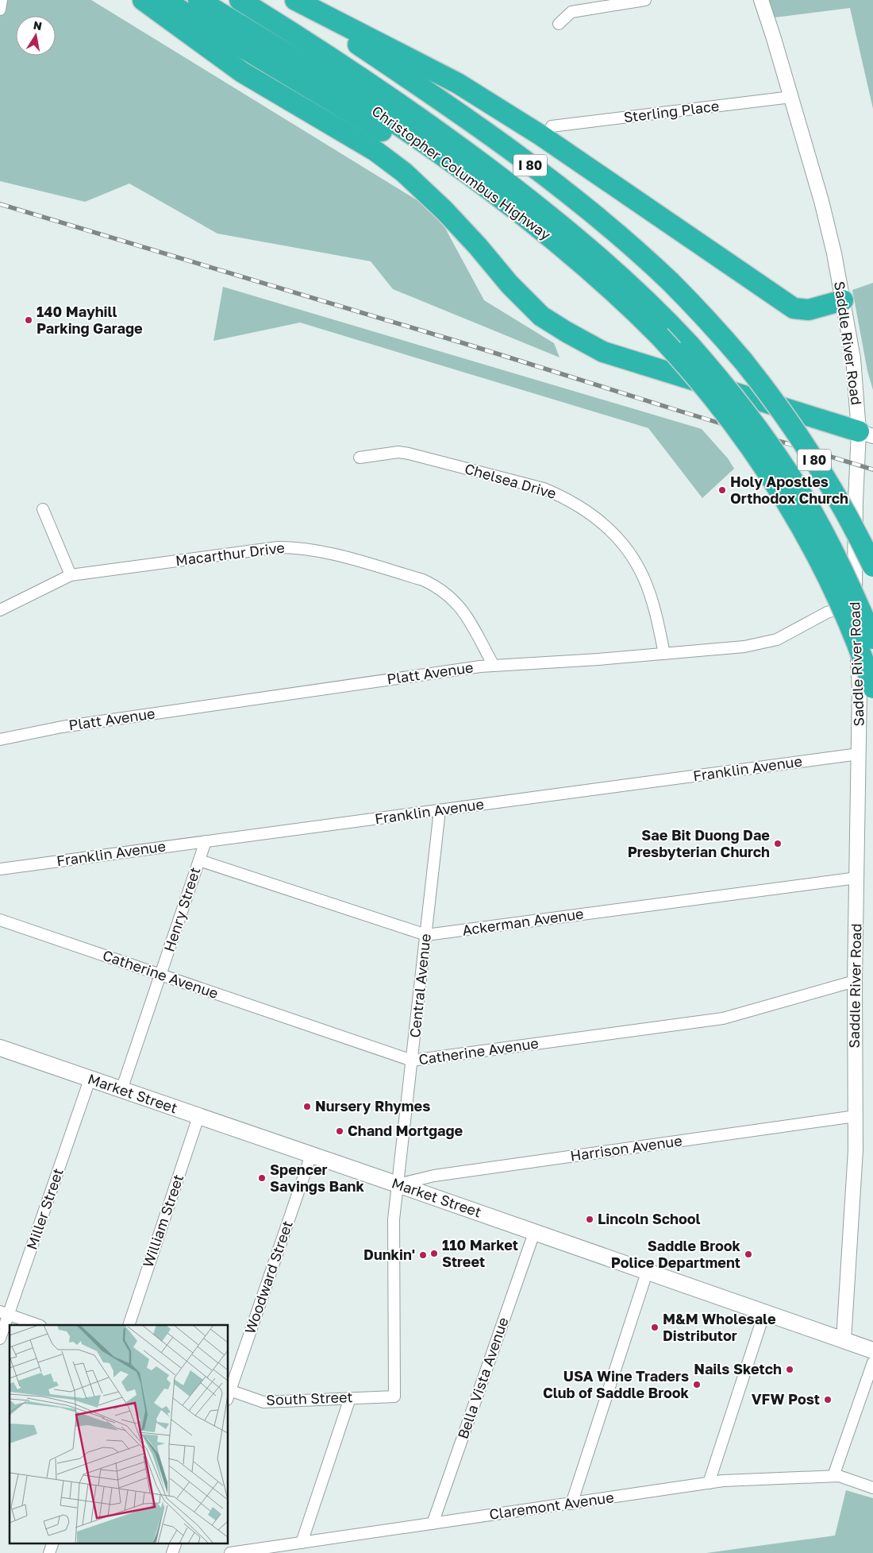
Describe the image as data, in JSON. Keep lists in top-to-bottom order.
{
  "streets": {
    "highway": ["I 80", "Christopher Columbus Highway"],
    "main road": ["Market Street"],
    "street": [
      "Sterling Place",
      "Saddle River Road",
      "Chelsea Drive",
      "Macarthur Drive",
      "Platt Avenue",
      "Franklin Avenue",
      "Henry Street",
      "Ackerman Avenue",
      "Catherine Avenue",
      "Central Avenue",
      "Harrison Avenue",
      "Miller Street",
      "William Street",
      "Woodward Street",
      "Bella Vista Avenue",
      "South Street",
      "Claremont Avenue"
    ]
  },
  "crossings": [
    ["Sterling Place", "Saddle River Road"],
    ["Saddle River Road", "Platt Avenue"],
    ["Saddle River Road", "Franklin Avenue"],
    ["Saddle River Road", "Ackerman Avenue"],
    ["Saddle River Road", "Catherine Avenue"],
    ["Saddle River Road", "Market Street"],
    ["Saddle River Road", "Harrison Avenue"],
    ["Chelsea Drive", "Platt Avenue"],
    ["Macarthur Drive", "Platt Avenue"],
    ["Franklin Avenue", "Henry Street"],
    ["Franklin Avenue", "Central Avenue"],
    ["Henry Street", "Ackerman Avenue"],
    ["Henry Street", "Catherine Avenue"],
    ["Henry Street", "Market Street"],
    ["Ackerman Avenue", "Central Avenue"],
    ["Catherine Avenue", "Central Avenue"],
    ["Central Avenue", "Market Street"],
    ["Central Avenue", "Harrison Avenue"],
    ["Central Avenue", "South Street"],
    ["Market Street", "Harrison Avenue"],
    ["Market Street", "Miller Street"],
    ["Market Street", "William Street"],
    ["Market Street", "Woodward Street"],
    ["Market Street", "Bella Vista Avenue"],
    ["Woodward Street", "South Street"],
    ["Bella Vista Avenue", "Claremont Avenue"]
  ],
  "places": [
    "140 Mayhill Parking Garage",
    "Holy Apostles Orthodox Church",
    "Sae Bit Duong Dae Presbyterian Church",
    "Nursery Rhymes",
    "Chand Mortgage",
    "Spencer Savings Bank",
    "Lincoln School",
    "110 Market Street",
    "Saddle Brook Police Department",
    "Dunkin'",
    "M&M Wholesale Distributor",
    "Nails Sketch",
    "USA Wine Traders Club of Saddle Brook",
    "VFW Post"
  ],
  "north": "top"
}
